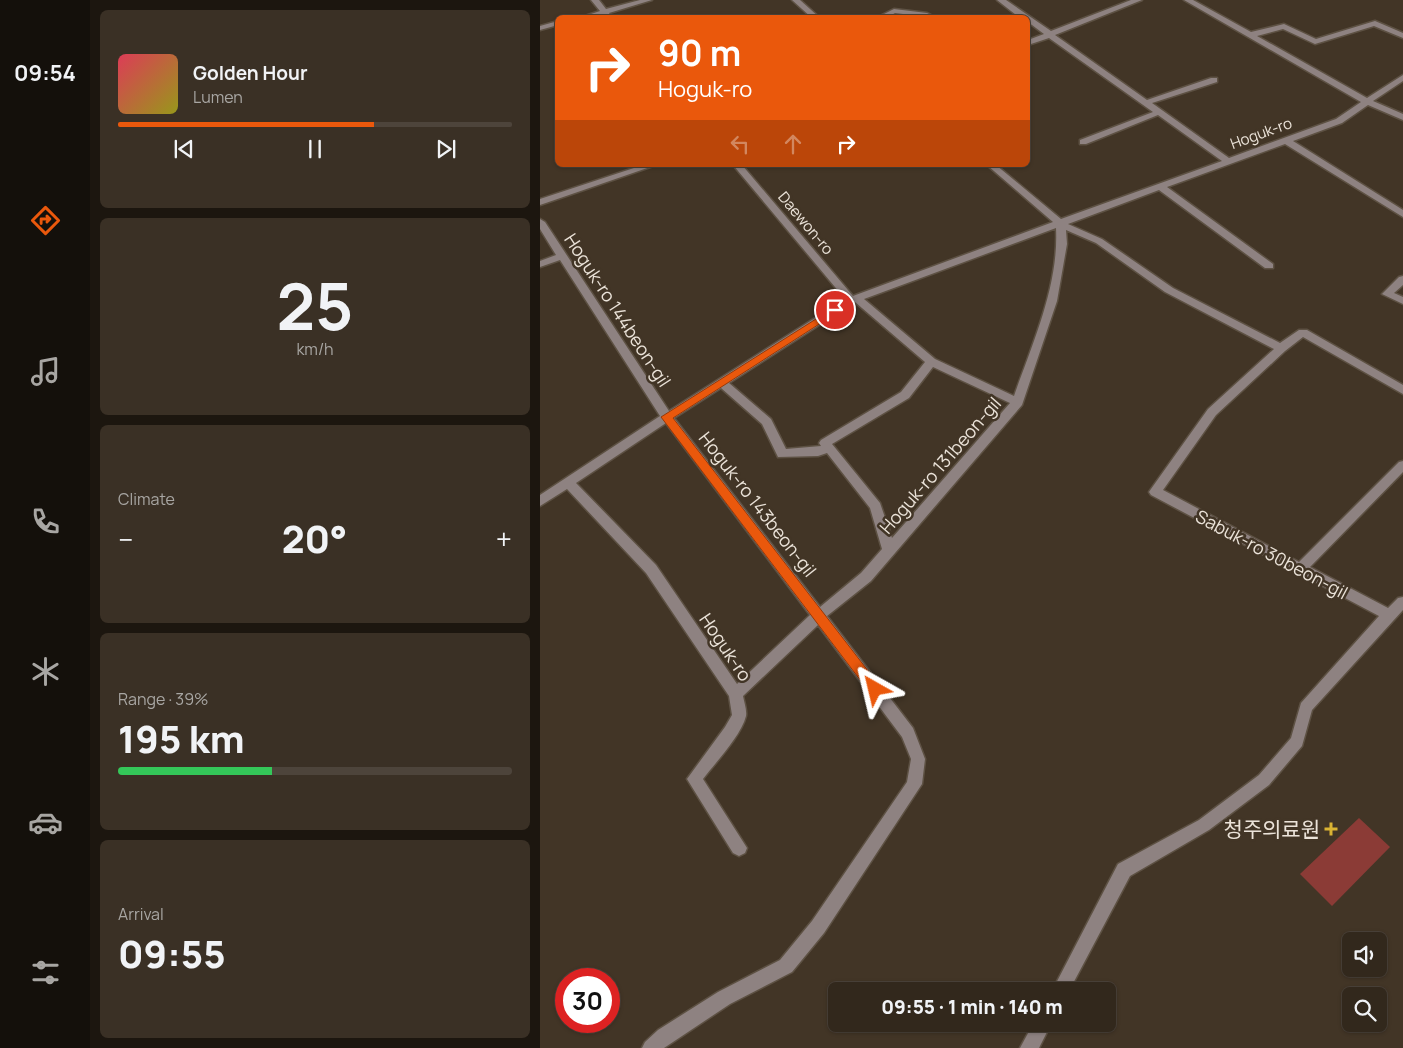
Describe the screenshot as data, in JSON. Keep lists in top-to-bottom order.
{
  "streets": {
    "street": [
      "Hoguk-ro",
      "Daewon-ro",
      "Hoguk-ro 144beon-gil",
      "Hoguk-ro 131beon-gil",
      "Hoguk-ro 143beon-gil",
      "Sabuk-ro 30beon-gil"
    ]
  },
  "crossings": [
    ["Hoguk-ro", "Daewon-ro"],
    ["Hoguk-ro", "Hoguk-ro 144beon-gil"],
    ["Hoguk-ro", "Hoguk-ro 131beon-gil"],
    ["Hoguk-ro", "Hoguk-ro 143beon-gil"],
    ["Hoguk-ro 144beon-gil", "Hoguk-ro 143beon-gil"],
    ["Hoguk-ro 131beon-gil", "Hoguk-ro 143beon-gil"]
  ],
  "places": {
    "health": ["청주의료원"]
  },
  "page": {
    "tabs": "09:54",
    "turn": ["90 m", "Hoguk-ro"],
    "song": ["Golden Hour", "Lumen"],
    "tile": [
      ["25", "km/h"],
      "Climate",
      ["Range · 39%", "195 km"],
      ["Arrival", "09:55"]
    ],
    "heat": ["−", "20°", "+"],
    "limit": "30",
    "trip": "09:55 · 1 min · 140 m"
  }
}
